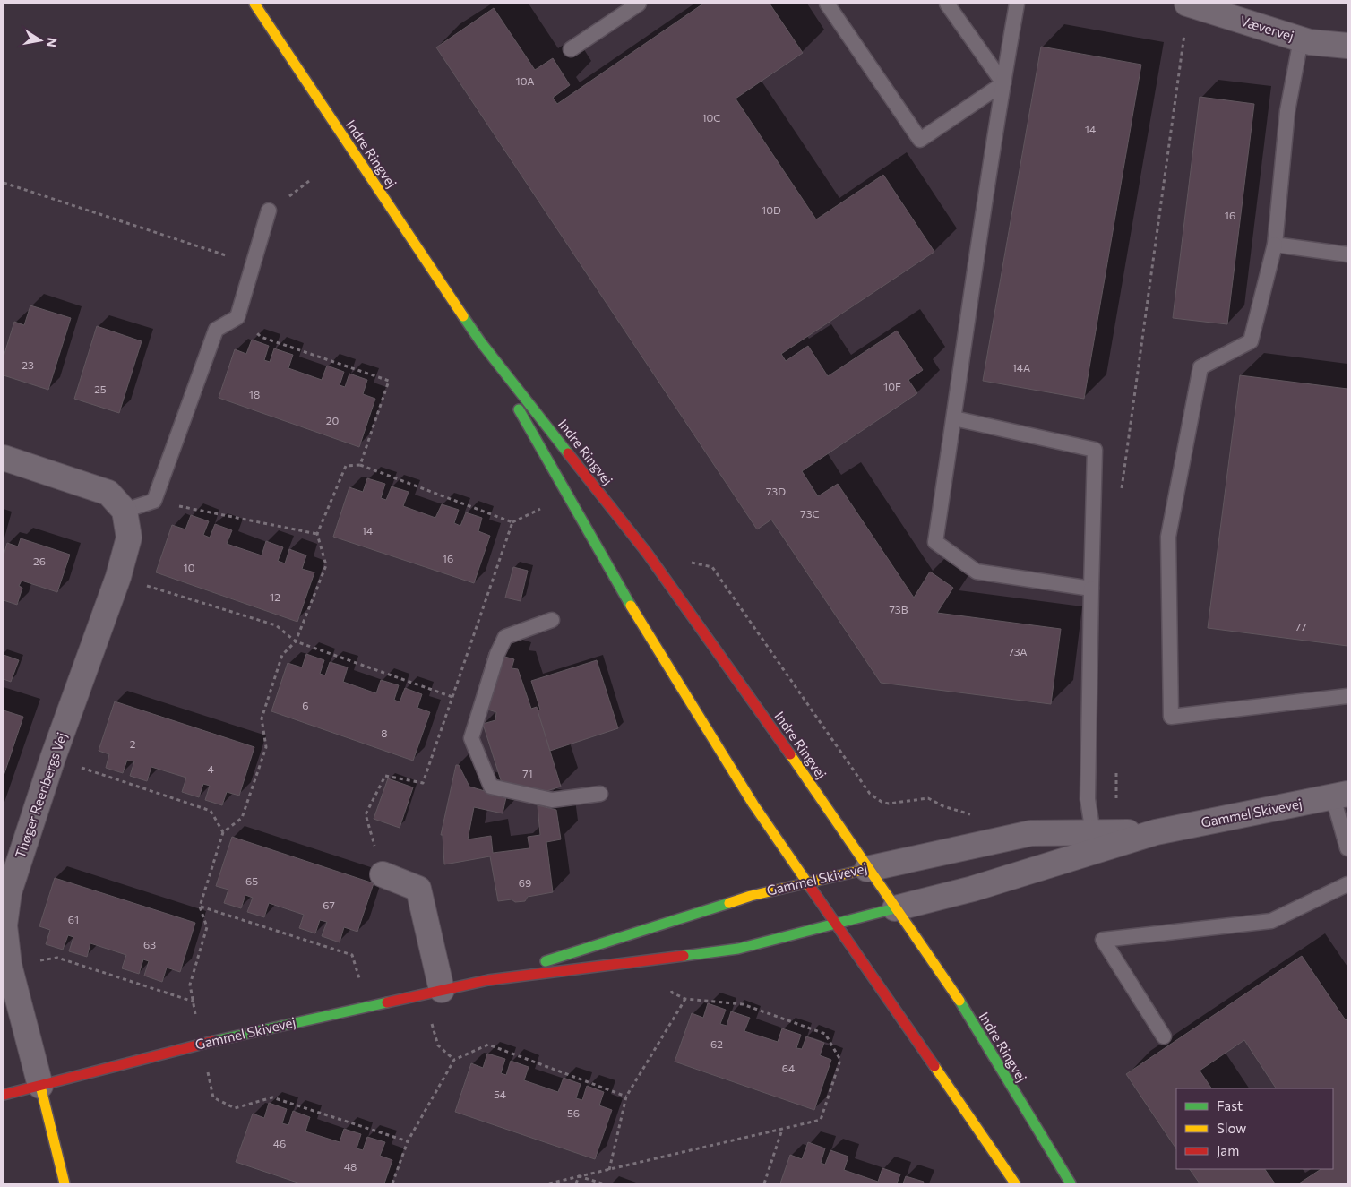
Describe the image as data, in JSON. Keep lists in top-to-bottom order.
{
  "streets": {
    "main road": ["Indre Ringvej", "Gammel Skivevej"],
    "street": ["Vævervej", "Thøger Reenbergs Vej"]
  },
  "crossings": [
    ["Indre Ringvej", "Gammel Skivevej"],
    ["Thøger Reenbergs Vej", "Gammel Skivevej"]
  ],
  "house_numbers": [
    "10A",
    "10C",
    "14",
    "10D",
    "16",
    "23",
    "14A",
    "10F",
    "25",
    "18",
    "20",
    "73D",
    "73C",
    "14",
    "16",
    "26",
    "10",
    "12",
    "73B",
    "77",
    "73A",
    "6",
    "8",
    "2",
    "4",
    "71",
    "65",
    "69",
    "67",
    "61",
    "63",
    "62",
    "64",
    "54",
    "56",
    "46",
    "48"
  ],
  "legend": ["Fast", "Slow", "Jam"],
  "north": "right"
}
